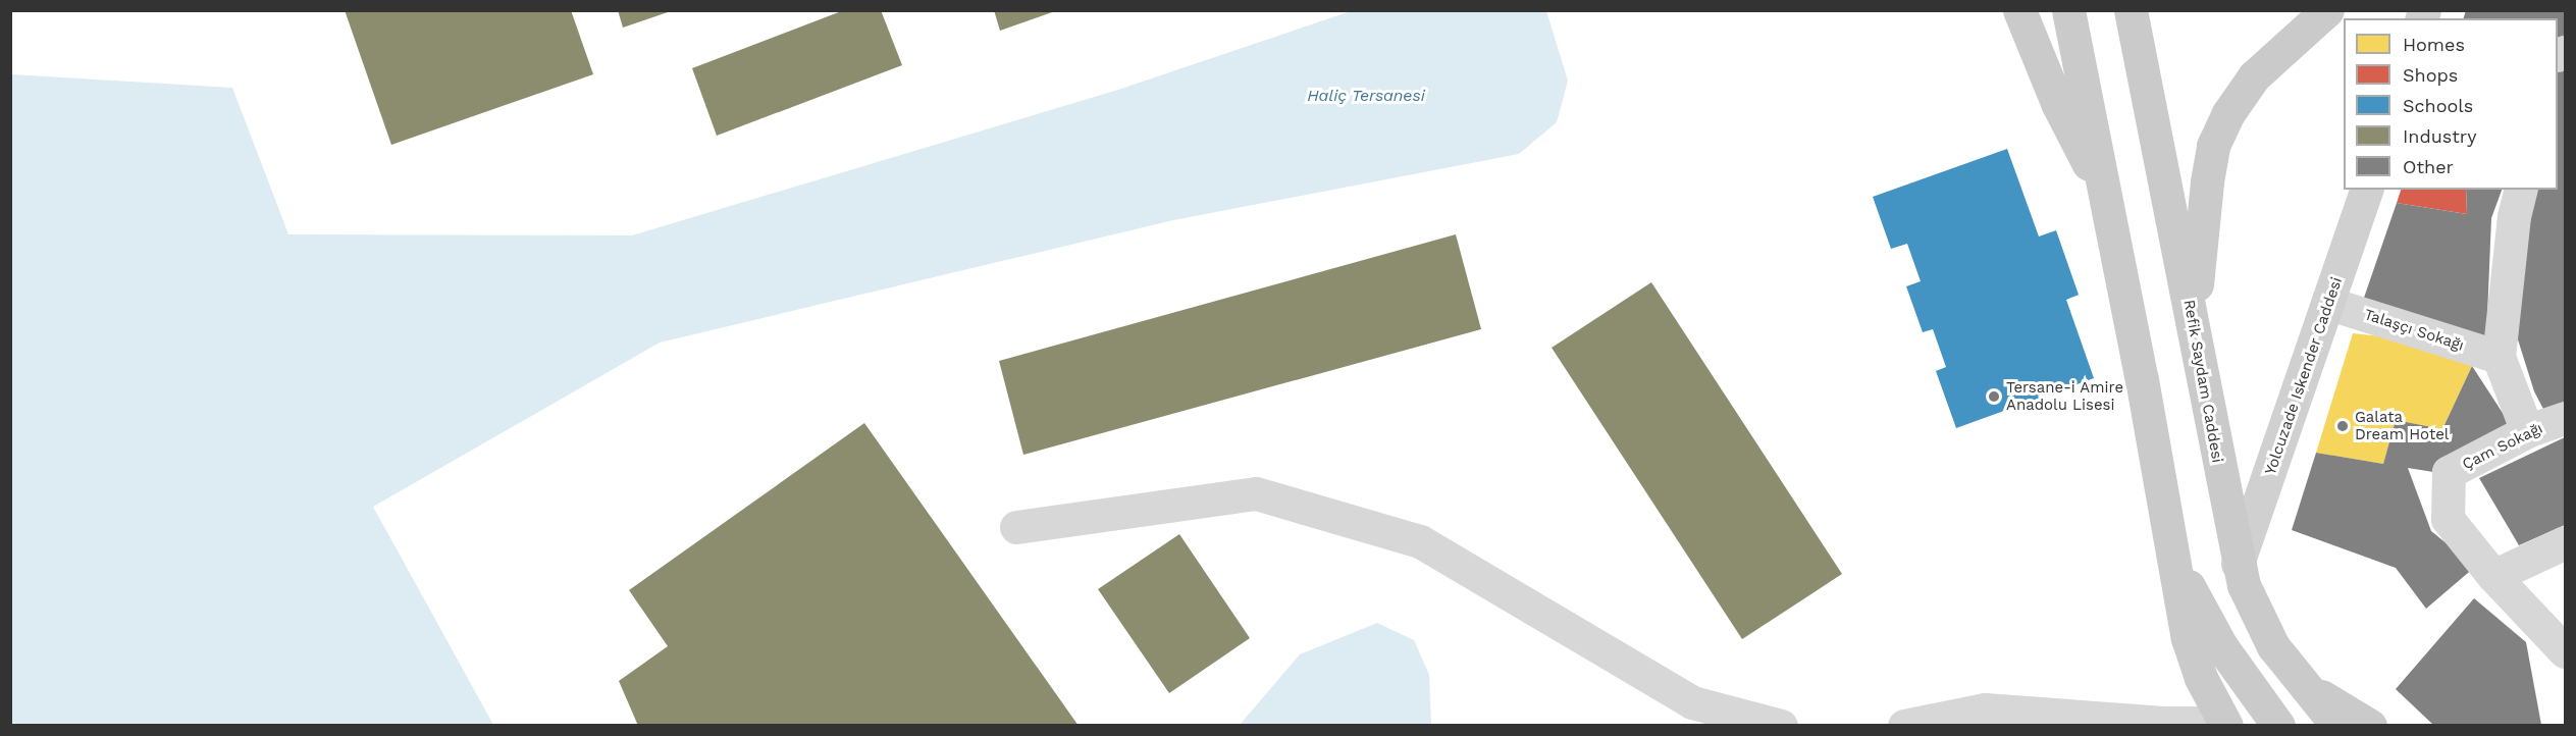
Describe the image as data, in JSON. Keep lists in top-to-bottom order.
{
  "streets": {
    "main road": ["Refik Saydam Caddesi"],
    "street": ["Talaşçı Sokağı", "Yolcuzade Iskender Caddesi", "Çam Sokağı"]
  },
  "crossings": [
    ["Talaşçı Sokağı", "Yolcuzade Iskender Caddesi"],
    ["Yolcuzade Iskender Caddesi", "Refik Saydam Caddesi"]
  ],
  "water": ["Haliç Tersanesi"],
  "places": ["Tersane-i Amire Anadolu Lisesi", "Galata Dream Hotel"],
  "legend": [
    "Homes",
    "Shops",
    "Schools",
    "Industry",
    "Other"
  ]
}
